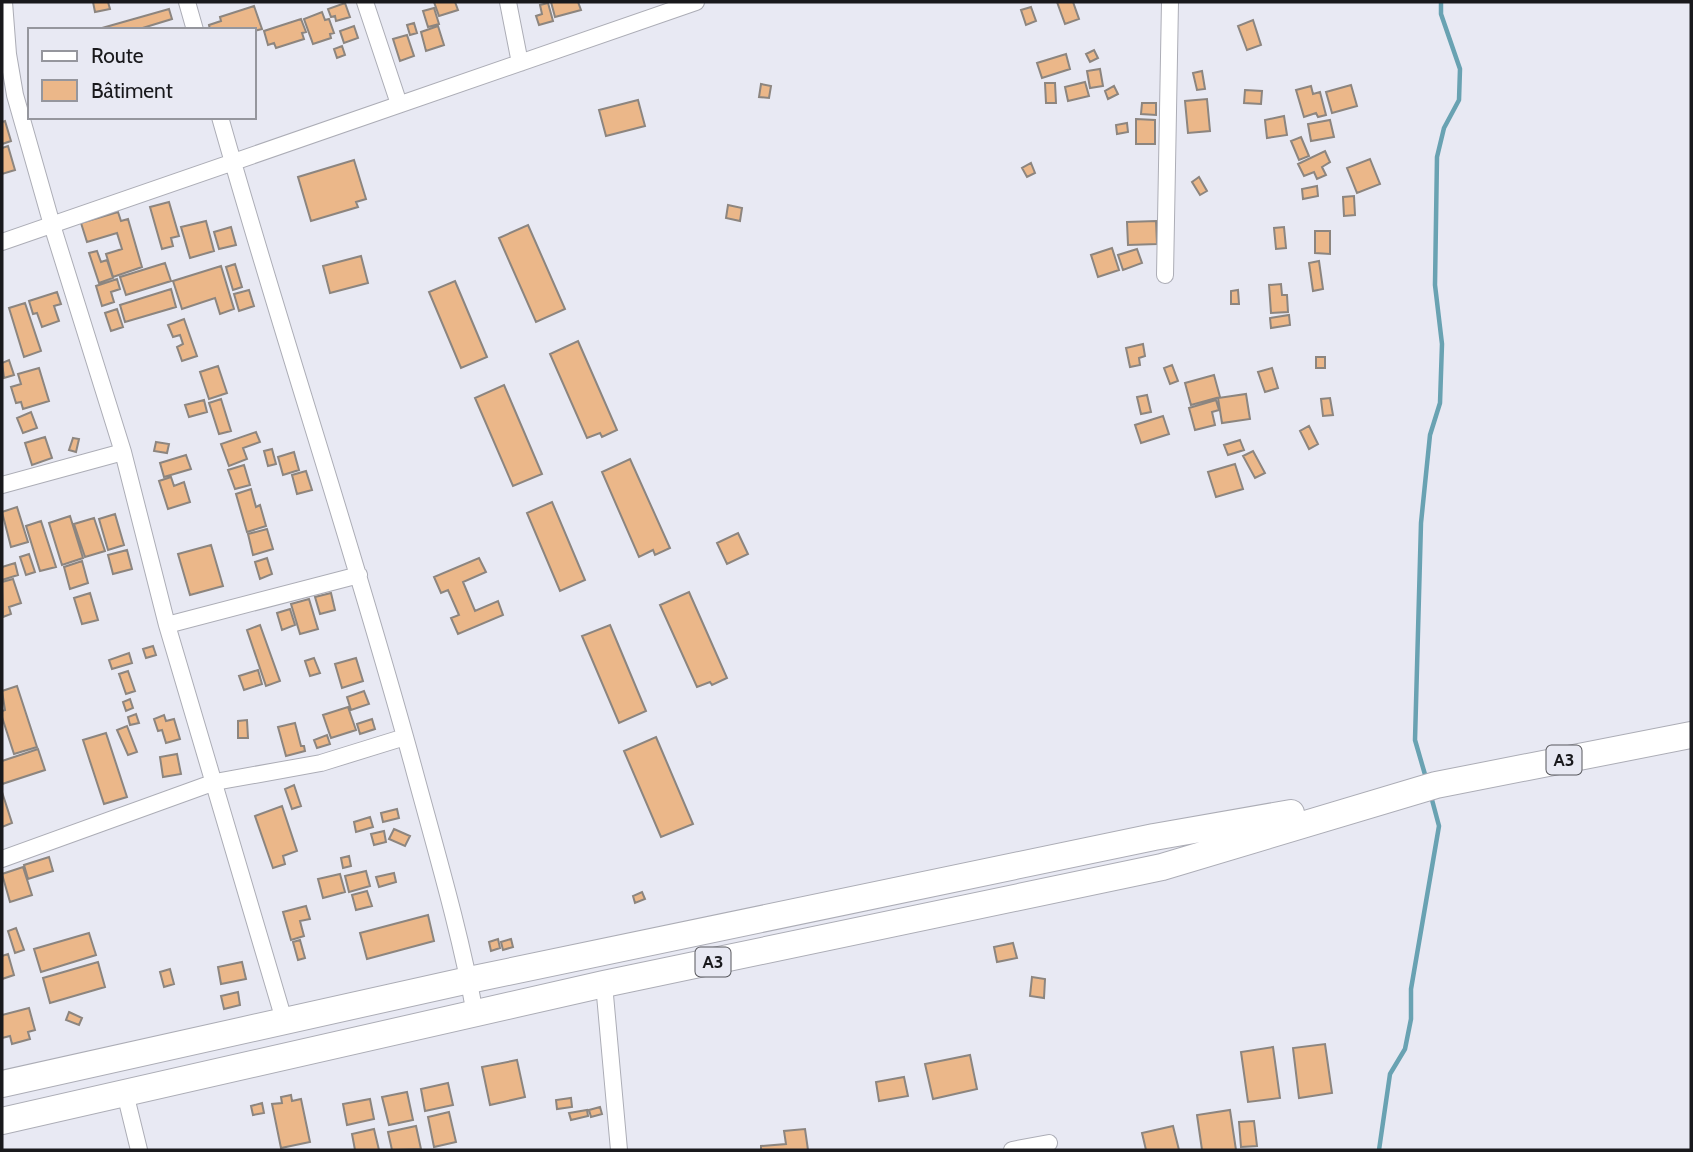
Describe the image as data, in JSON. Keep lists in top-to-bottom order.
{
  "streets": {
    "highway": ["A3"]
  },
  "legend": ["Route", "Bâtiment"]
}
